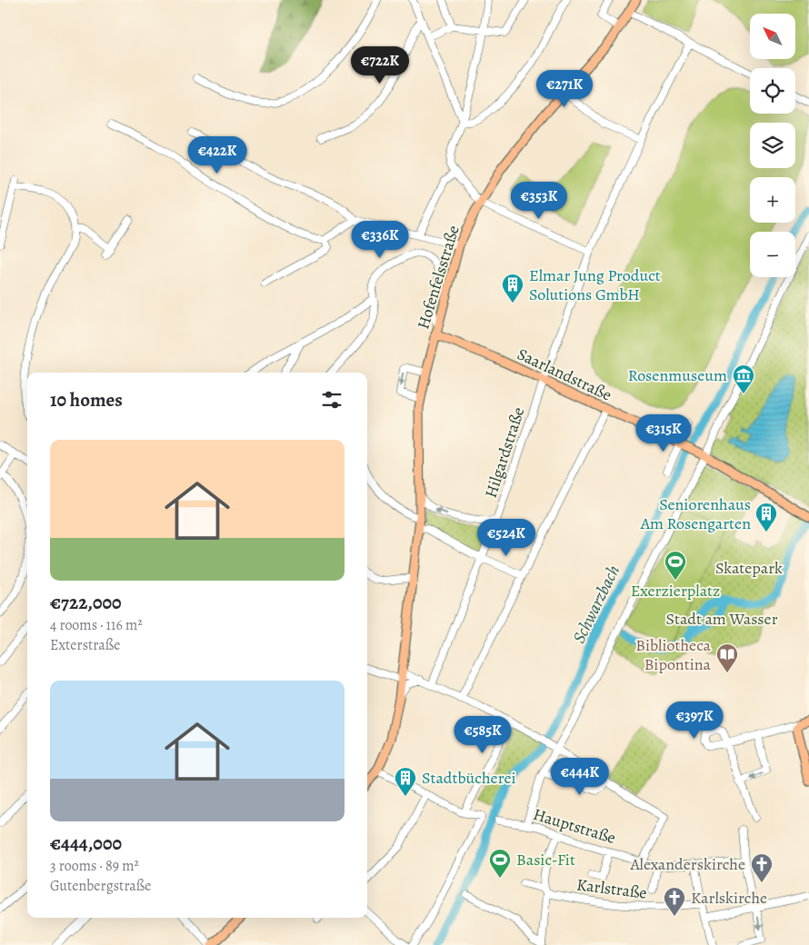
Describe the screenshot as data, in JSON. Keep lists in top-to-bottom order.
{
  "streets": {
    "main road": ["Hofenfelsstraße", "Saarlandstraße"],
    "street": ["Hilgardstraße", "Hauptstraße", "Karlstraße"]
  },
  "crossings": [
    ["Hofenfelsstraße", "Saarlandstraße"],
    ["Saarlandstraße", "Hilgardstraße"]
  ],
  "water": ["Schwarzbach"],
  "parks": ["Skatepark", "Stadt am Wasser"],
  "places": {
    "building": ["Elmar Jung Product Solutions GmbH", "Seniorenhaus Am Rosengarten", "Stadtbücherei"],
    "museum": ["Rosenmuseum"],
    "sports": ["Exerzierplatz", "Basic-Fit"],
    "library": ["Bibliotheca Bipontina"],
    "church": ["Alexanderskirche", "Karlskirche"]
  },
  "north": "top left",
  "page": {
    "map_buttons": ["+", "−"],
    "price": [
      "€722K",
      "€271K",
      "€422K",
      "€353K",
      "€336K",
      "€315K",
      "€524K",
      "€397K",
      "€585K",
      "€444K"
    ],
    "heading": "10 homes",
    "list": [
      {
        "name": "€722,000",
        "note": "4 rooms · 116 m² · Exterstraße"
      },
      {
        "name": "€444,000",
        "note": "3 rooms · 89 m² · Gutenbergstraße"
      }
    ]
  }
}
